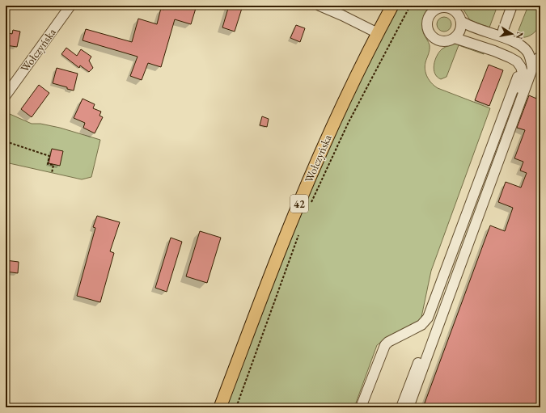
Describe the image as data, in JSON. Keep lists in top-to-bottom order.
{
  "streets": {
    "main road": ["Wołczyńska", "42"]
  },
  "north": "right"
}
